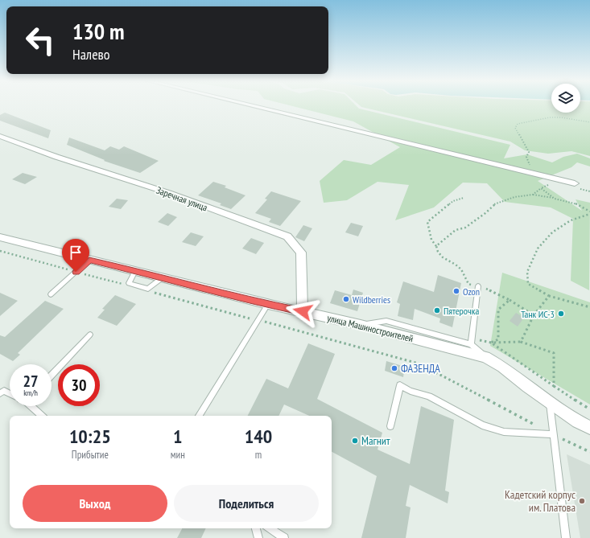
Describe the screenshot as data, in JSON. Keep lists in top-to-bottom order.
{
  "streets": {
    "street": ["Заречная улица", "улица Машиностроителей"]
  },
  "crossings": [
    ["Заречная улица", "улица Машиностроителей"]
  ],
  "places": [
    "Ozon",
    "Wildberries",
    "Пятерочка",
    "Танк ИС-3",
    "ФАЗЕНДА",
    "Магнит",
    "Кадетский корпус им. Платова"
  ],
  "page": {
    "turn": ["130 m", "Налево"],
    "speed": "27 km/h",
    "limit": "30",
    "eta": [
      "10:25",
      "Прибытие",
      "1",
      "мин",
      "140",
      "m"
    ],
    "buttons": ["Выход", "Поделиться"]
  }
}
